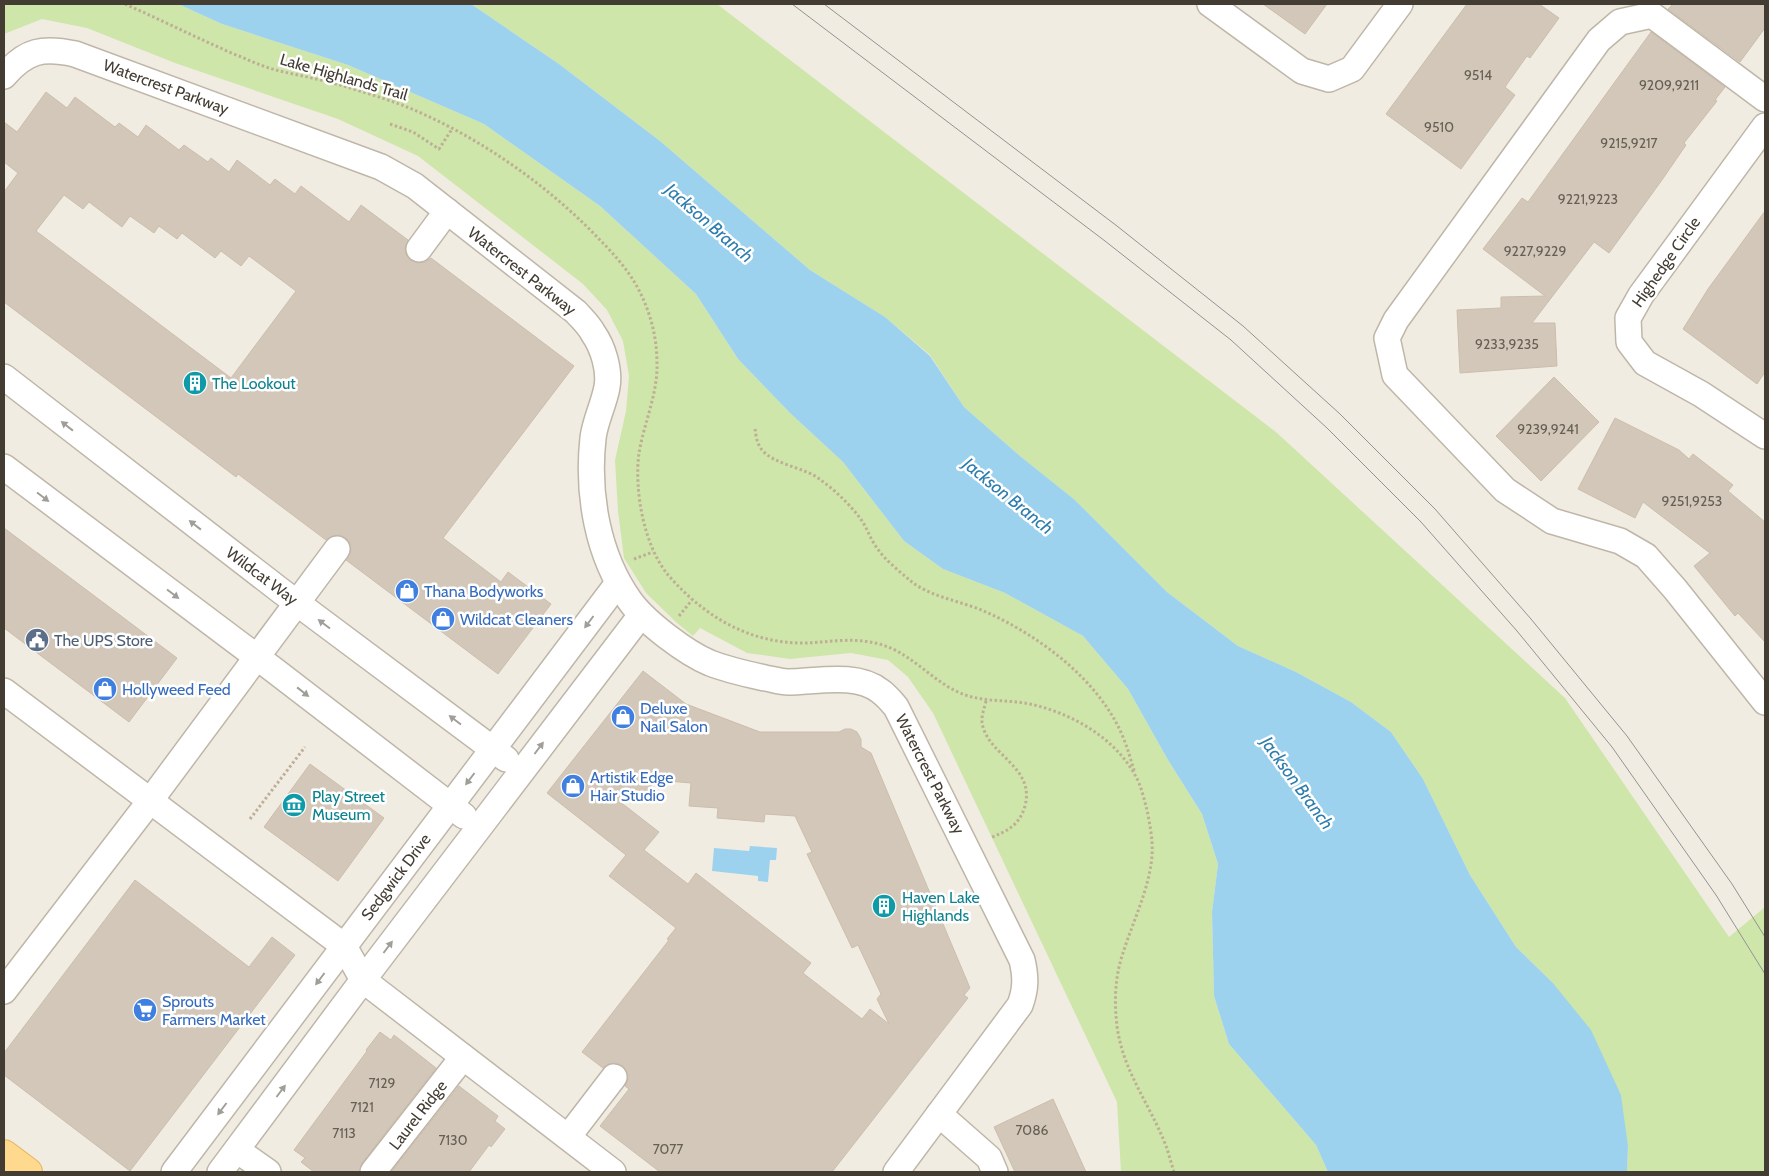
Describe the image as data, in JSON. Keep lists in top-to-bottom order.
{
  "streets": {
    "street": [
      "Watercrest Parkway",
      "Highedge Circle",
      "Wildcat Way",
      "Sedgwick Drive",
      "Laurel Ridge"
    ],
    "path": ["Lake Highlands Trail"]
  },
  "crossings": [
    ["Watercrest Parkway", "Sedgwick Drive"],
    ["Wildcat Way", "Sedgwick Drive"]
  ],
  "water": ["Jackson Branch"],
  "places": {
    "building": ["The Lookout", "Haven Lake Highlands"],
    "shop": [
      "Thana Bodyworks",
      "Wildcat Cleaners",
      "Hollyweed Feed",
      "Deluxe Nail Salon",
      "Artistik Edge Hair Studio"
    ],
    "public building": ["The UPS Store"],
    "museum": ["Play Street Museum"],
    "supermarket": ["Sprouts Farmers Market"]
  },
  "house_numbers": [
    "9514",
    "9209,9211",
    "9510",
    "9215,9217",
    "9221,9223",
    "9227,9229",
    "9233,9235",
    "9239,9241",
    "9251,9253",
    "7129",
    "7121",
    "7086",
    "7113",
    "7130",
    "7077"
  ]
}
